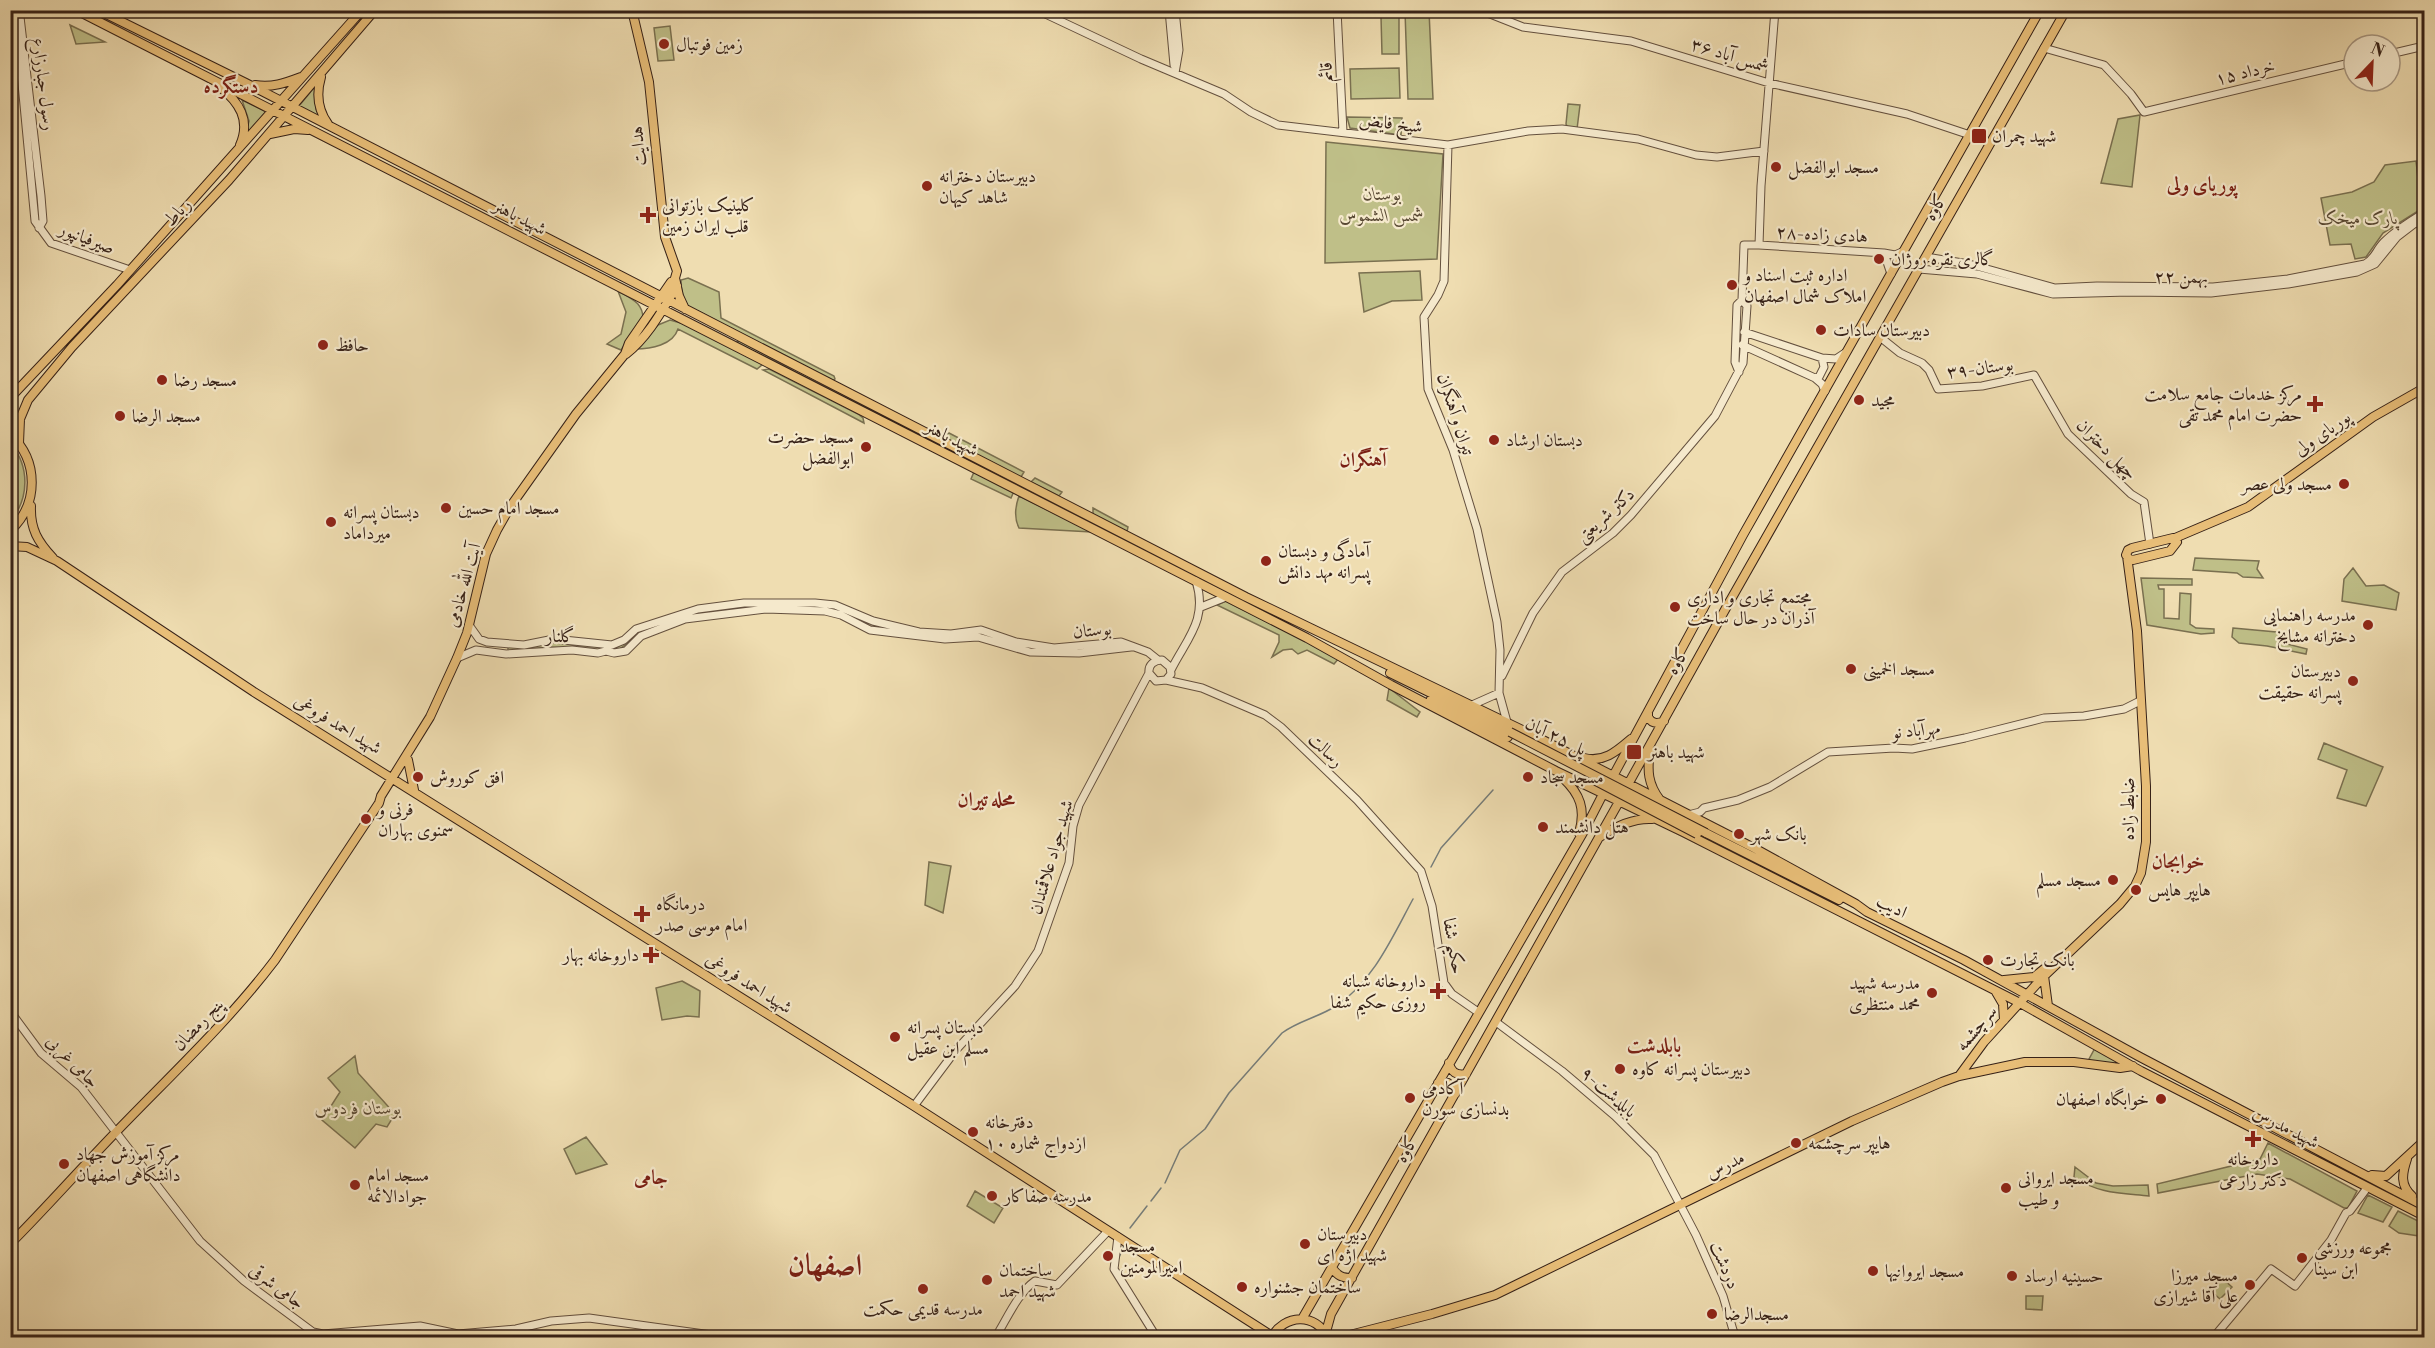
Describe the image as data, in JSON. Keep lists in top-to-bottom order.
{
  "streets": {
    "main road": [
      "هدایت",
      "کاوه",
      "رباط",
      "شهید باهنر",
      "پوریای ولی",
      "آیت الله خادمی",
      "شهید احمد فروغی",
      "پل ۲۵ آبان",
      "ضابط زاده",
      "ادیب",
      "پنج رمضان",
      "سرچشمه",
      "شهید مدرس",
      "مدرس"
    ],
    "street": [
      "شمس آباد ۳۶",
      "قائم",
      "۱۵ خرداد",
      "رسول جبارزارع",
      "شیخ فایض",
      "۲۸-هادی زاده",
      "صیرفیانپور",
      "۲۲ بهمن",
      "۳۹-بوستان",
      "تیران و آهنگران",
      "چهل دختران",
      "دکتر شریعتی",
      "بوستان",
      "گلنار",
      "مهرآباد نو",
      "رسالت",
      "شهید جواد علاقمندان",
      "حکیم شفا",
      "جامی غربی",
      "۹-بابلدشت",
      "دردشت",
      "جامی شرقی"
    ]
  },
  "crossings": [
    ["شمس آباد ۳۶", "کاوه"],
    ["قائم", "شیخ فایض"],
    ["۱۵ خرداد", "کاوه"],
    ["رسول جبارزارع", "صیرفیانپور"],
    ["شیخ فایض", "تیران و آهنگران"],
    ["هدایت", "شهید باهنر"],
    ["هدایت", "آیت الله خادمی"],
    ["کاوه", "شهید باهنر"],
    ["کاوه", "۲۸-هادی زاده"],
    ["کاوه", "۲۲ بهمن"],
    ["کاوه", "۳۹-بوستان"],
    ["کاوه", "ادیب"],
    ["کاوه", "حکیم شفا"],
    ["کاوه", "۹-بابلدشت"],
    ["رباط", "شهید باهنر"],
    ["رباط", "صیرفیانپور"],
    ["شهید باهنر", "تیران و آهنگران"],
    ["شهید باهنر", "آیت الله خادمی"],
    ["شهید باهنر", "پل ۲۵ آبان"],
    ["شهید باهنر", "ادیب"],
    ["۲۸-هادی زاده", "دکتر شریعتی"],
    ["۳۹-بوستان", "چهل دختران"],
    ["تیران و آهنگران", "دکتر شریعتی"],
    ["آیت الله خادمی", "گلنار"],
    ["آیت الله خادمی", "شهید احمد فروغی"],
    ["آیت الله خادمی", "پنج رمضان"],
    ["بوستان", "گلنار"],
    ["شهید احمد فروغی", "شهید جواد علاقمندان"],
    ["شهید احمد فروغی", "پنج رمضان"],
    ["مهرآباد نو", "ضابط زاده"],
    ["مهرآباد نو", "ادیب"],
    ["پل ۲۵ آبان", "ادیب"],
    ["رسالت", "حکیم شفا"],
    ["ضابط زاده", "ادیب"],
    ["ضابط زاده", "سرچشمه"],
    ["ادیب", "سرچشمه"],
    ["ادیب", "شهید مدرس"],
    ["ادیب", "مدرس"],
    ["پنج رمضان", "جامی غربی"],
    ["پنج رمضان", "جامی شرقی"],
    ["سرچشمه", "مدرس"],
    ["جامی غربی", "جامی شرقی"],
    ["۹-بابلدشت", "مدرس"],
    ["۹-بابلدشت", "دردشت"],
    ["شهید مدرس", "مدرس"],
    ["مدرس", "دردشت"]
  ],
  "districts": [
    "دستگرده",
    "پوریای ولی",
    "آهنگران",
    "محله تیران",
    "خوابجان",
    "بابلدشت",
    "جامی",
    "اصفهان"
  ],
  "parks": ["بوستان شمس الشموس", "پارک میخک", "بوستان فردوس"],
  "places": {
    "other": [
      "زمین فوتبال",
      "مسجد ابوالفضل",
      "دبیرستان دخترانه شاهد کیهان",
      "گالری نقره روژان",
      "اداره ثبت اسناد و املاک شمال اصفهان",
      "دبیرستان سادات",
      "حافظ",
      "مسجد رضا",
      "مجید",
      "مسجد الرضا",
      "دبستان ارشاد",
      "مسجد حضرت ابوالفضل",
      "مسجد ولی عصر",
      "مسجد امام حسین",
      "دبستان پسرانه میرداماد",
      "آمادگی و دبستان پسرانه مهد دانش",
      "مجتمع تجاری و اداری آذران در حال ساخت",
      "مدرسه راهنمایی دخترانه مشایخ",
      "مسجد الخمینی",
      "دبیرستان پسرانه حقیقت",
      "افق کوروش",
      "مسجد سجاد",
      "فرنی و سمنوی بهاران",
      "هتل دانشمند",
      "بانک شهر",
      "مسجد مسلم",
      "هایپر هایس",
      "بانک تجارت",
      "مدرسه شهید محمد منتظری",
      "دبستان پسرانه مسلم ابن عقیل",
      "دبیرستان پسرانه کاوه",
      "آکادمی بدنسازی سورن",
      "خوابگاه اصفهان",
      "دفترخانه ازدواج شماره ۱۰",
      "هایپر سرچشمه",
      "مرکز آموزش جهاد دانشگاهی اصفهان",
      "مسجد امام جوادالائمه",
      "مسجد ایروانی و طیب",
      "مدرسه صفاکار",
      "دبیرستان شهید اژه ای",
      "مسجد امیرالمومنین",
      "مجموعه ورزشی ابن سینا",
      "مسجد ایروانیها",
      "حسینیه ارساد",
      "ساختمان شهید احمد",
      "مسجد میرزا علی آقا شیرازی",
      "ساختمان جشنواره",
      "مدرسه قدیمی حکمت",
      "مسجدالرضا"
    ],
    "transit": ["شهید چمران", "شهید باهنر"],
    "health": [
      "کلینیک بازتوانی قلب ایران زمین",
      "مرکز خدمات جامع سلامت حضرت امام محمد تقی",
      "درمانگاه امام موسی صدر",
      "داروخانه بهار",
      "داروخانه شبانه‌ روزی حکیم شفا",
      "داروخانه دکتر زارعی"
    ]
  },
  "north": "top right"
}
